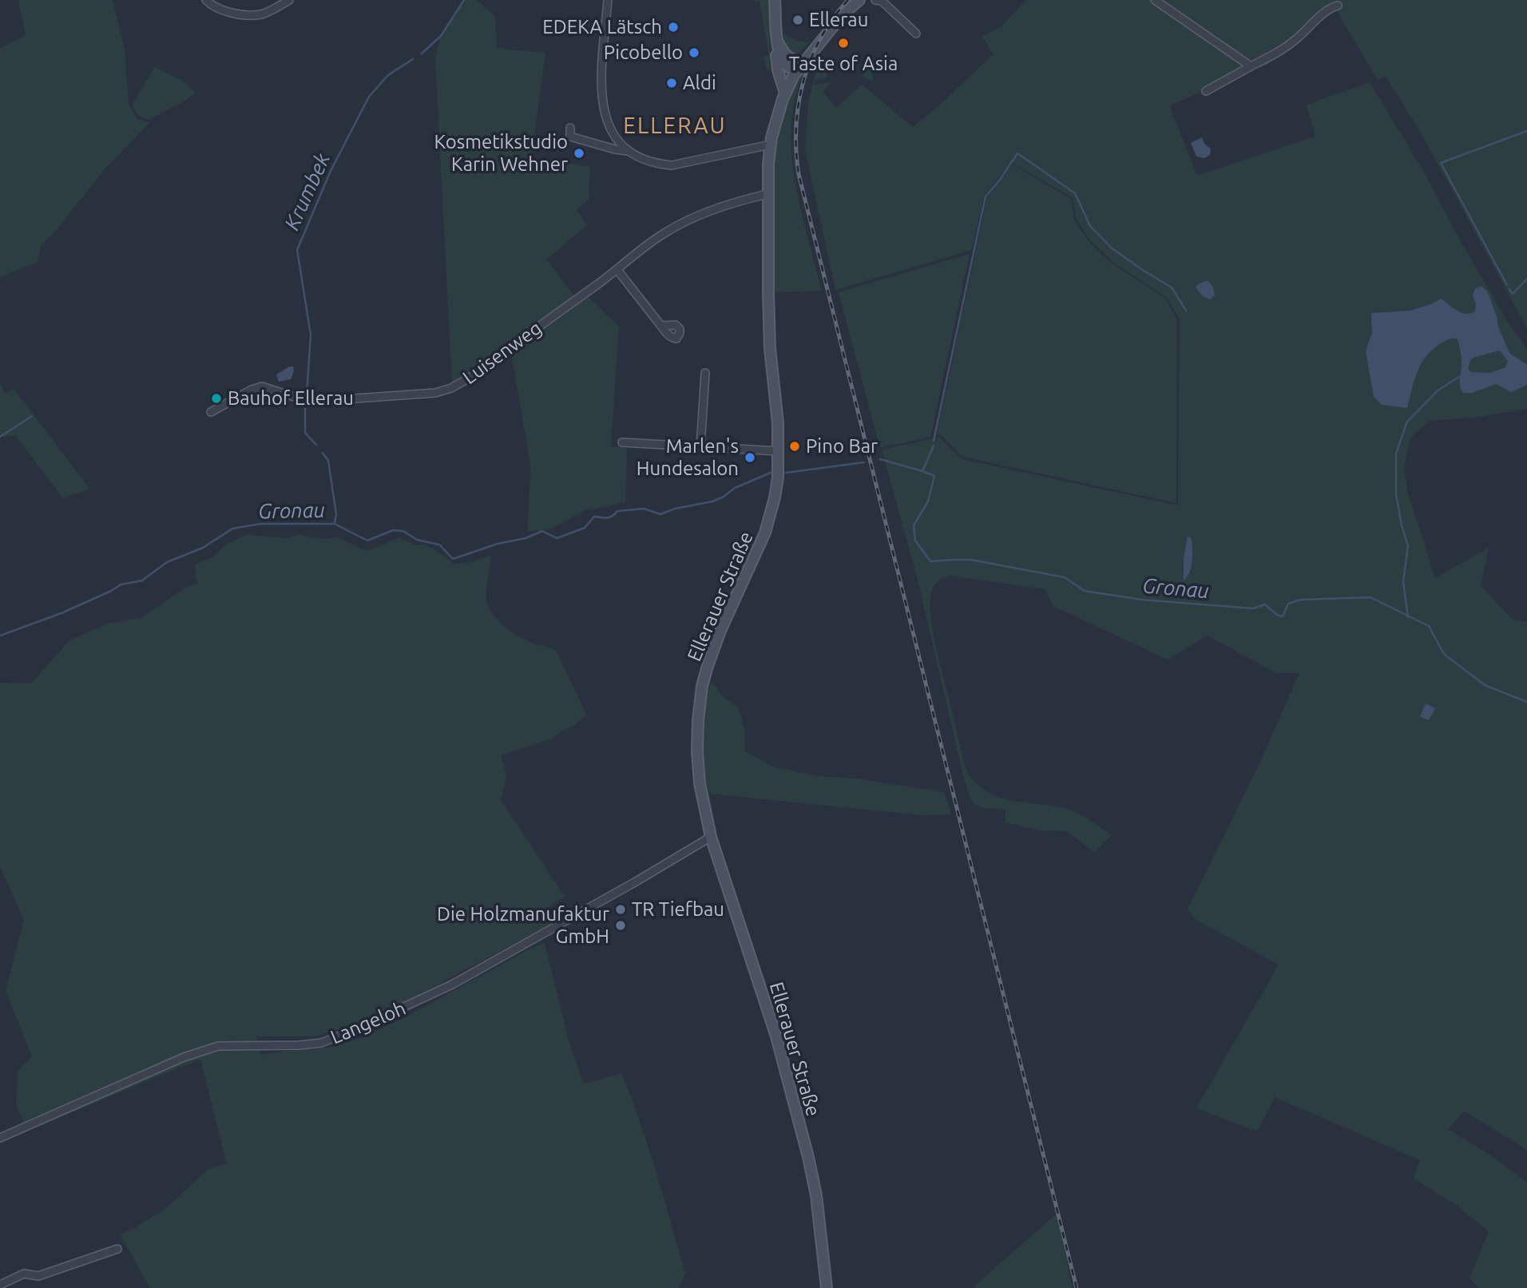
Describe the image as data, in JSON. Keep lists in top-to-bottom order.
{
  "streets": {
    "main road": ["Ellerauer Straße"],
    "street": ["Luisenweg", "Langeloh"]
  },
  "crossings": [
    ["Luisenweg", "Ellerauer Straße"],
    ["Ellerauer Straße", "Langeloh"]
  ],
  "districts": ["ELLERAU"],
  "water": ["Krumbek", "Gronau"],
  "places": [
    "Ellerau",
    "EDEKA Lätsch",
    "Taste of Asia",
    "Picobello",
    "Aldi",
    "Kosmetikstudio Karin Wehner",
    "Bauhof Ellerau",
    "Pino Bar",
    "Marlen's Hundesalon",
    "TR Tiefbau",
    "Die Holzmanufaktur GmbH"
  ]
}
